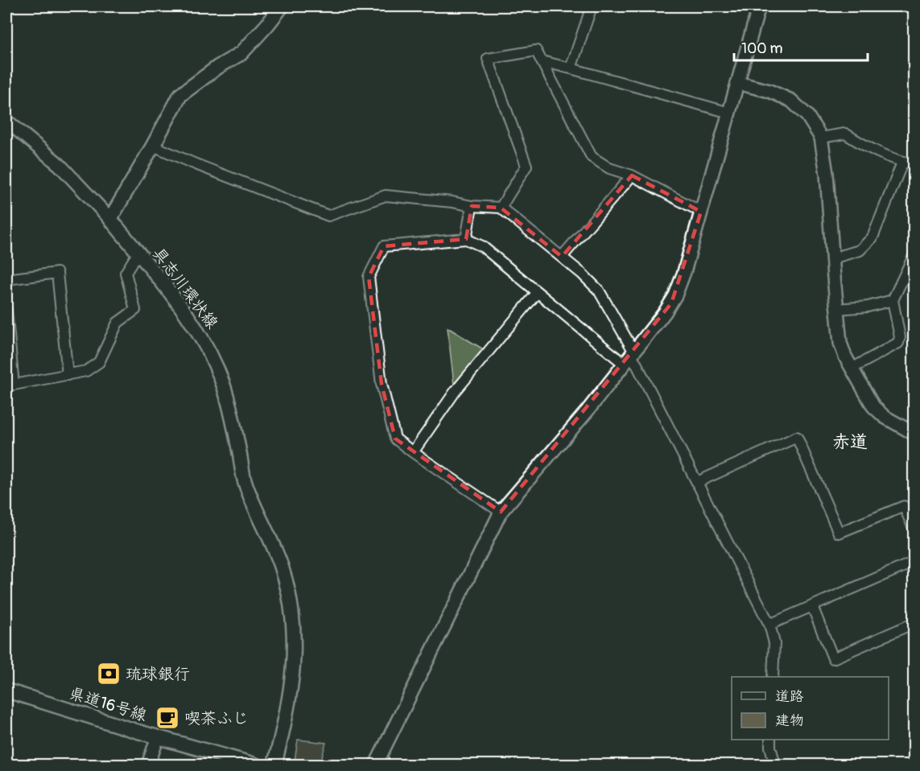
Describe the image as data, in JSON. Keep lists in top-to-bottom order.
{
  "streets": {
    "main road": ["具志川環状線", "県道16号線"]
  },
  "districts": ["赤道"],
  "places": {
    "bank": ["琉球銀行"],
    "cafe": ["喫茶ふじ"]
  },
  "legend": ["道路", "建物"],
  "scale_bar": "100 m"
}
